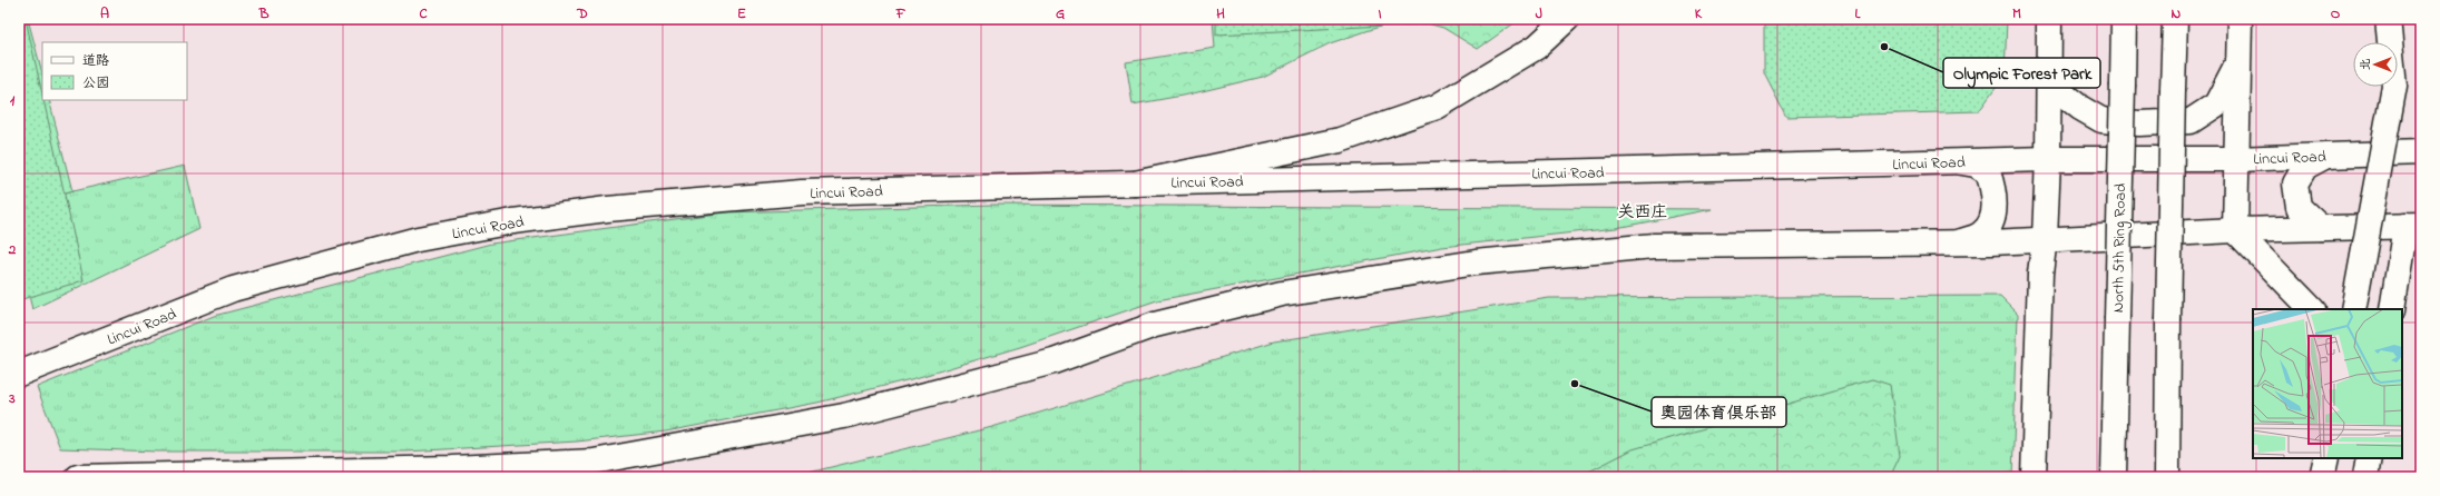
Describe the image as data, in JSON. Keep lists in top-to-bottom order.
{
  "streets": {
    "main road": ["Lincui Road", "North 5th Ring Road"]
  },
  "districts": ["关西庄"],
  "places": ["Olympic Forest Park", "奥园体育俱乐部"],
  "legend": ["道路", "公园"],
  "north": "left",
  "grid": {
    "columns": [
      "A",
      "B",
      "C",
      "D",
      "E",
      "F",
      "G",
      "H",
      "I",
      "J",
      "K",
      "L",
      "M",
      "N",
      "O"
    ],
    "rows": ["1", "2", "3"]
  }
}
